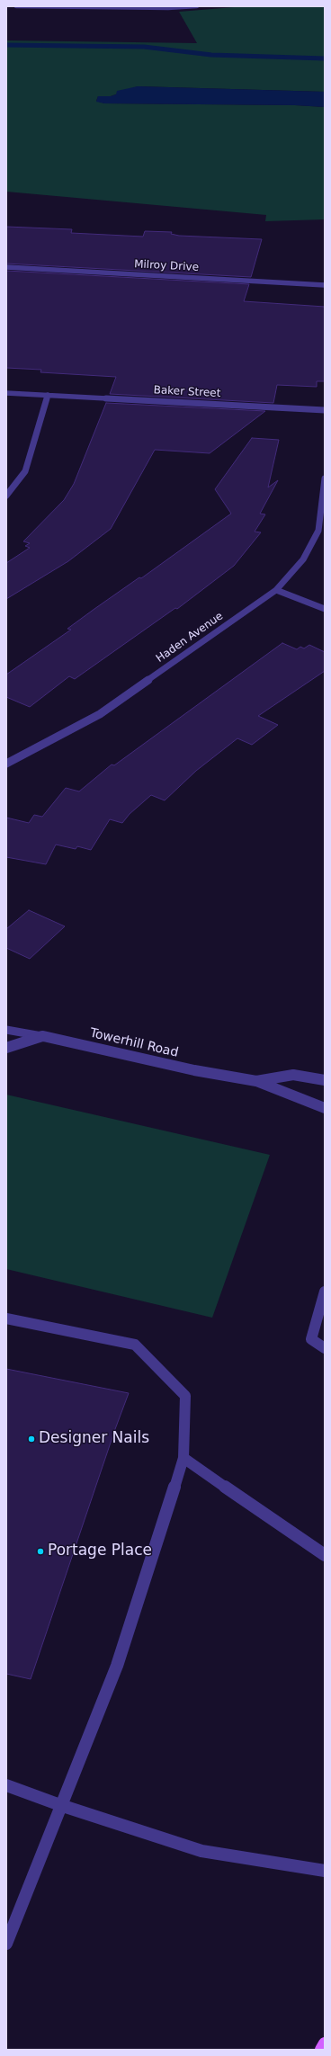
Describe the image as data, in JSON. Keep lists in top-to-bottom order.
{
  "streets": {
    "street": [
      "Milroy Drive",
      "Baker Street",
      "Haden Avenue",
      "Towerhill Road"
    ]
  },
  "places": ["Designer Nails", "Portage Place"]
}
